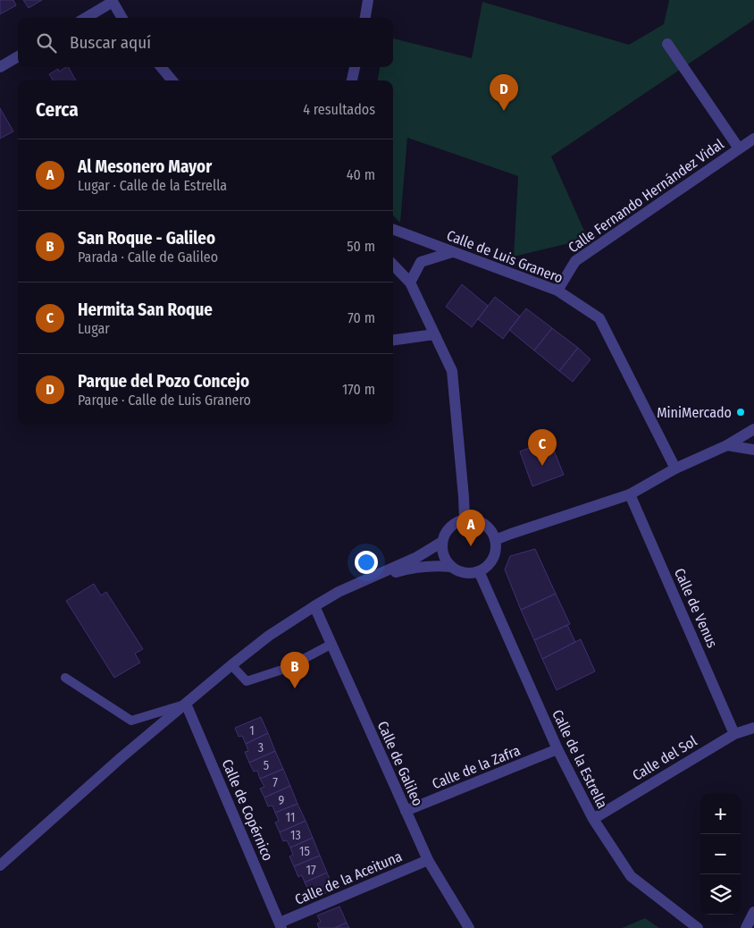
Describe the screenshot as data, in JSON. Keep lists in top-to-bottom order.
{
  "streets": {
    "street": [
      "Calle Fernando Hernández Vidal",
      "Calle de Luis Granero",
      "Calle de Venus",
      "Calle del Sol",
      "Calle de la Estrella",
      "Calle de Galileo",
      "Calle de la Zafra",
      "Calle de Copérnico",
      "Calle de la Aceituna"
    ]
  },
  "crossings": [
    ["Calle Fernando Hernández Vidal", "Calle de Luis Granero"],
    ["Calle de Venus", "Calle del Sol"],
    ["Calle del Sol", "Calle de la Estrella"],
    ["Calle de la Estrella", "Calle de la Zafra"],
    ["Calle de Galileo", "Calle de la Zafra"],
    ["Calle de Galileo", "Calle de la Aceituna"],
    ["Calle de Copérnico", "Calle de la Aceituna"]
  ],
  "places": ["MiniMercado"],
  "house_numbers": [
    "1",
    "3",
    "5",
    "7",
    "9",
    "11",
    "13",
    "15",
    "17"
  ],
  "page": {
    "search": "Buscar aquí",
    "pins": [
      "D",
      "C",
      "A",
      "B"
    ],
    "heading": ["Cerca", "4 resultados"],
    "list": [
      {
        "mark": "A",
        "name": "Al Mesonero Mayor",
        "note": "Lugar · Calle de la Estrella",
        "value": "40 m"
      },
      {
        "mark": "B",
        "name": "San Roque - Galileo",
        "note": "Parada · Calle de Galileo",
        "value": "50 m"
      },
      {
        "mark": "C",
        "name": "Hermita San Roque",
        "note": "Lugar",
        "value": "70 m"
      },
      {
        "mark": "D",
        "name": "Parque del Pozo Concejo",
        "note": "Parque · Calle de Luis Granero",
        "value": "170 m"
      }
    ],
    "map_buttons": ["+", "−"]
  }
}
